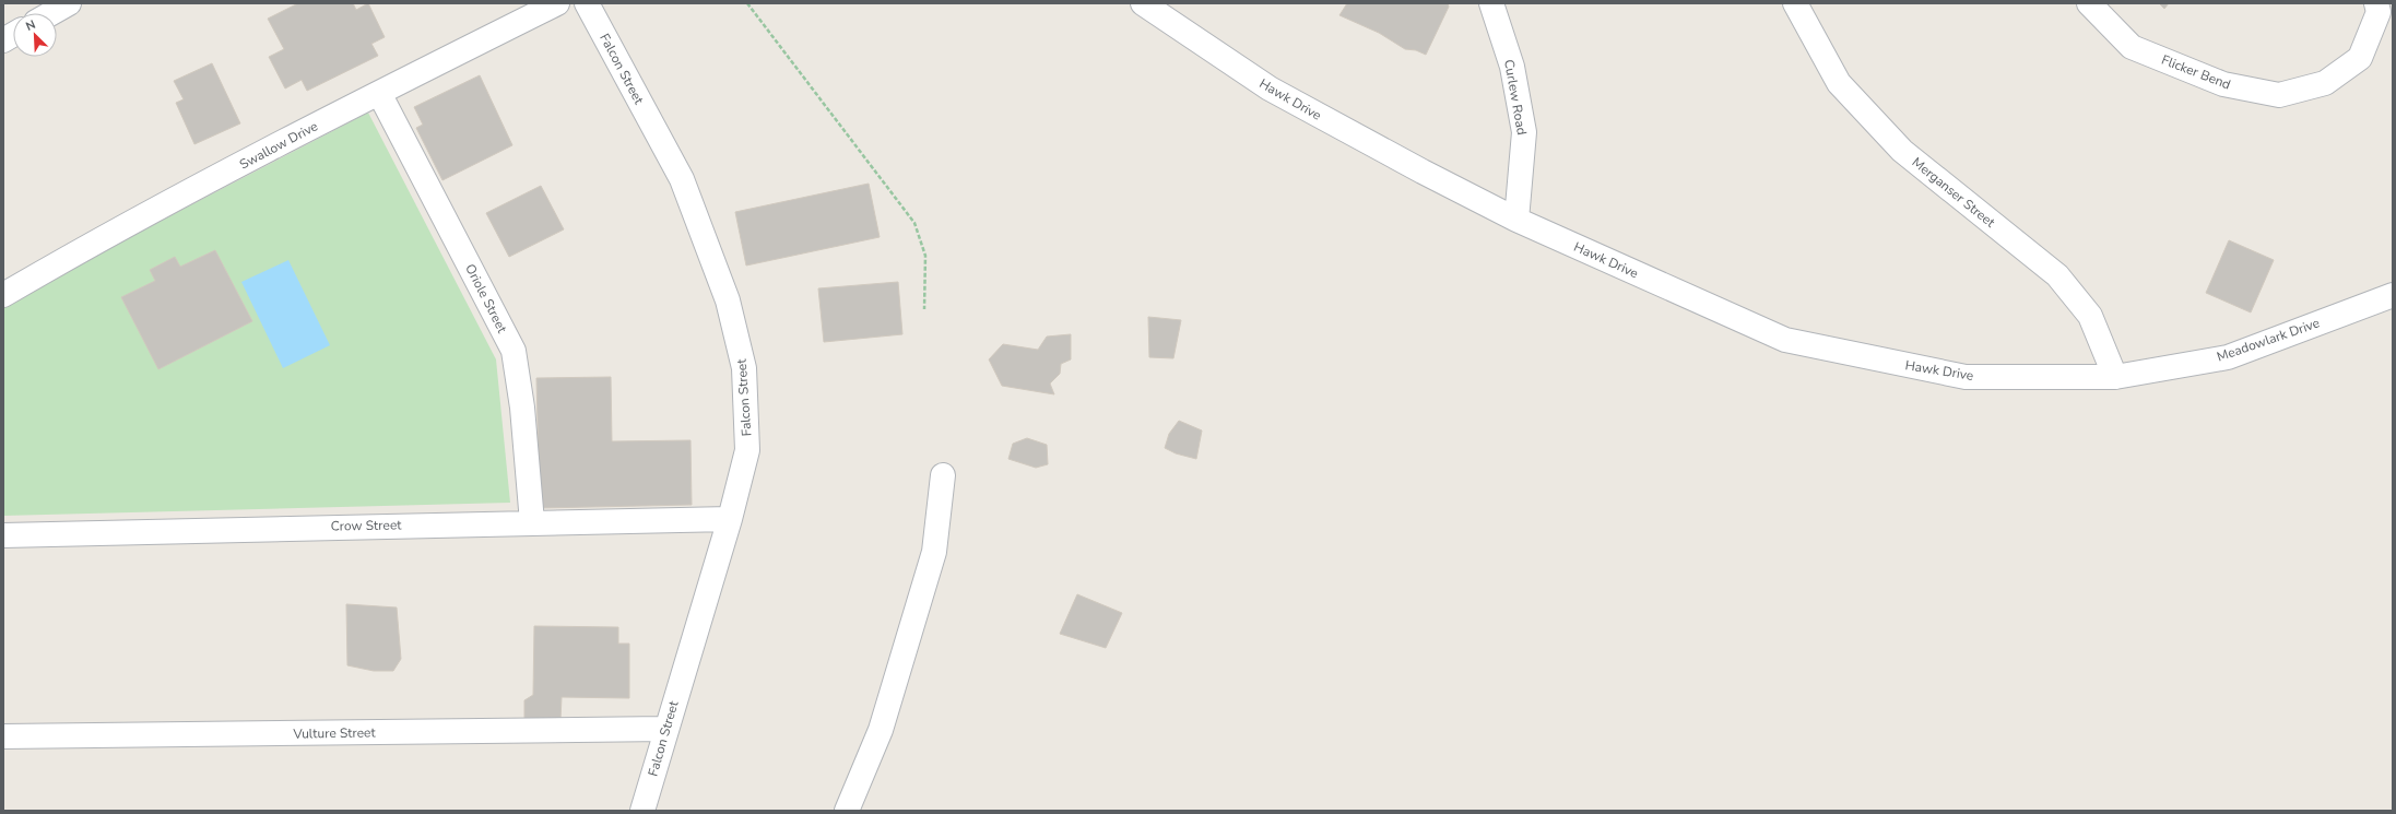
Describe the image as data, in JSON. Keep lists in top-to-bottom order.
{
  "streets": {
    "street": [
      "Falcon Street",
      "Flicker Bend",
      "Curlew Road",
      "Hawk Drive",
      "Swallow Drive",
      "Merganser Street",
      "Oriole Street",
      "Meadowlark Drive",
      "Crow Street",
      "Vulture Street"
    ]
  },
  "crossings": [
    ["Falcon Street", "Crow Street"],
    ["Falcon Street", "Vulture Street"],
    ["Curlew Road", "Hawk Drive"],
    ["Hawk Drive", "Merganser Street"],
    ["Hawk Drive", "Meadowlark Drive"],
    ["Swallow Drive", "Oriole Street"],
    ["Merganser Street", "Meadowlark Drive"],
    ["Oriole Street", "Crow Street"]
  ],
  "north": "top left"
}
